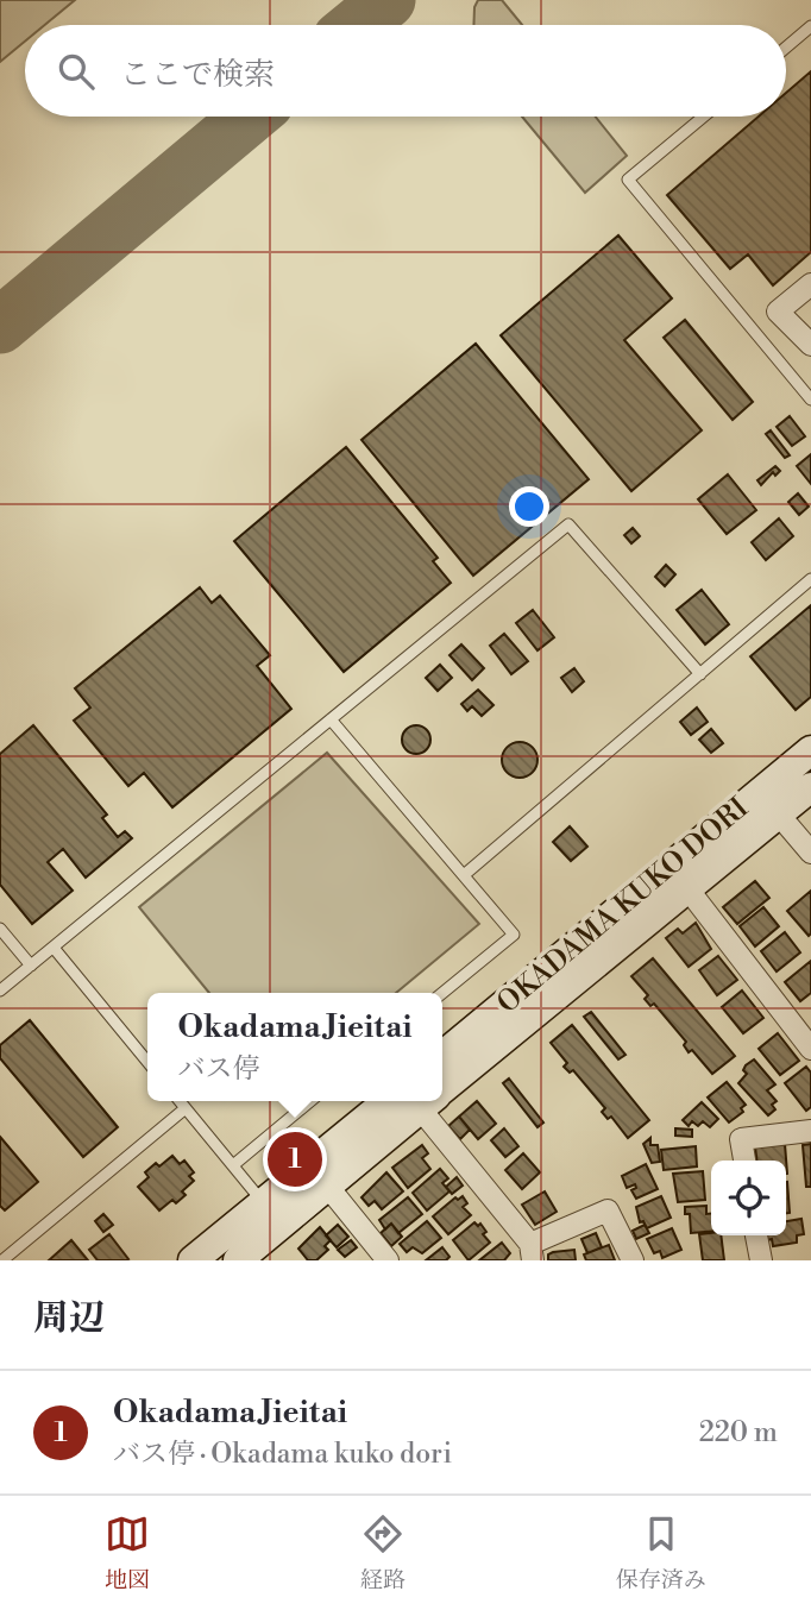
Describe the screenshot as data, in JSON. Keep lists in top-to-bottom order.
{
  "streets": {
    "main road": ["OKADAMA KUKO DORI"]
  },
  "page": {
    "search": "ここで検索",
    "popup": ["Okadama Jieitai", "バス停"],
    "pins": "1",
    "heading": "周辺",
    "list": [
      {
        "mark": "1",
        "name": "Okadama Jieitai",
        "note": "バス停 · Okadama kuko dori",
        "value": "220 m"
      }
    ],
    "nav": ["地図", "経路", "保存済み"]
  }
}
